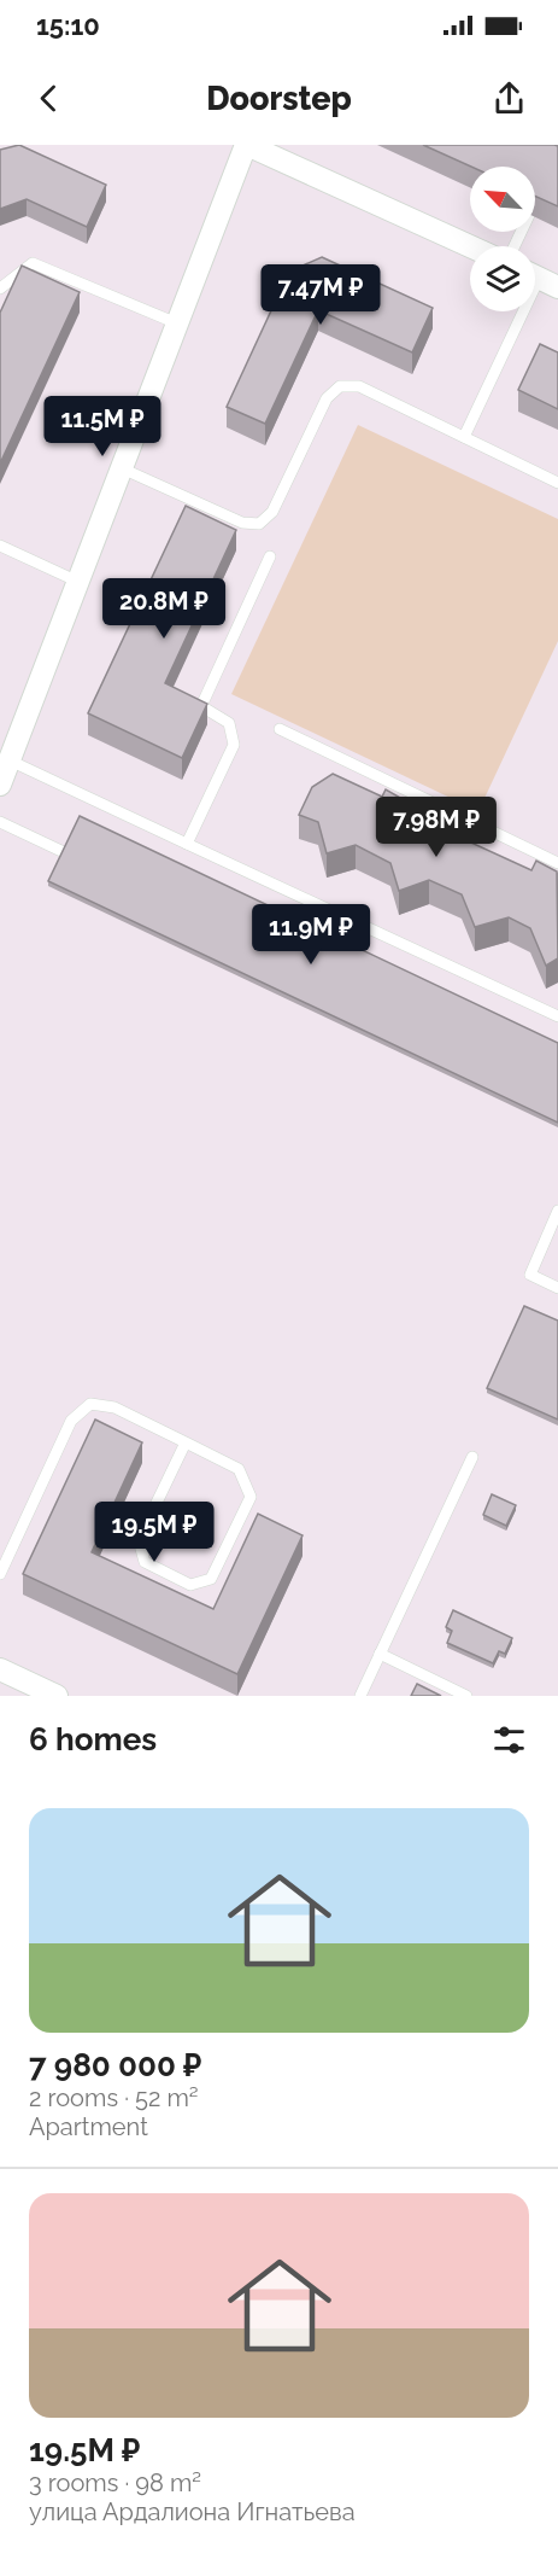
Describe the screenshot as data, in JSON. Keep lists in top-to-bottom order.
{
  "north": "top left",
  "page": {
    "status": "15:10",
    "header": "Doorstep",
    "price": [
      "7.47M ₽",
      "11.5M ₽",
      "20.8M ₽",
      "7.98M ₽",
      "11.9M ₽",
      "19.5M ₽"
    ],
    "heading": "6 homes",
    "list": [
      {
        "name": "7 980 000 ₽",
        "note": "2 rooms · 52 m² · Apartment"
      },
      {
        "name": "19.5M ₽",
        "note": "3 rooms · 98 m² · улица Ардалиона Игнатьева"
      }
    ]
  }
}
